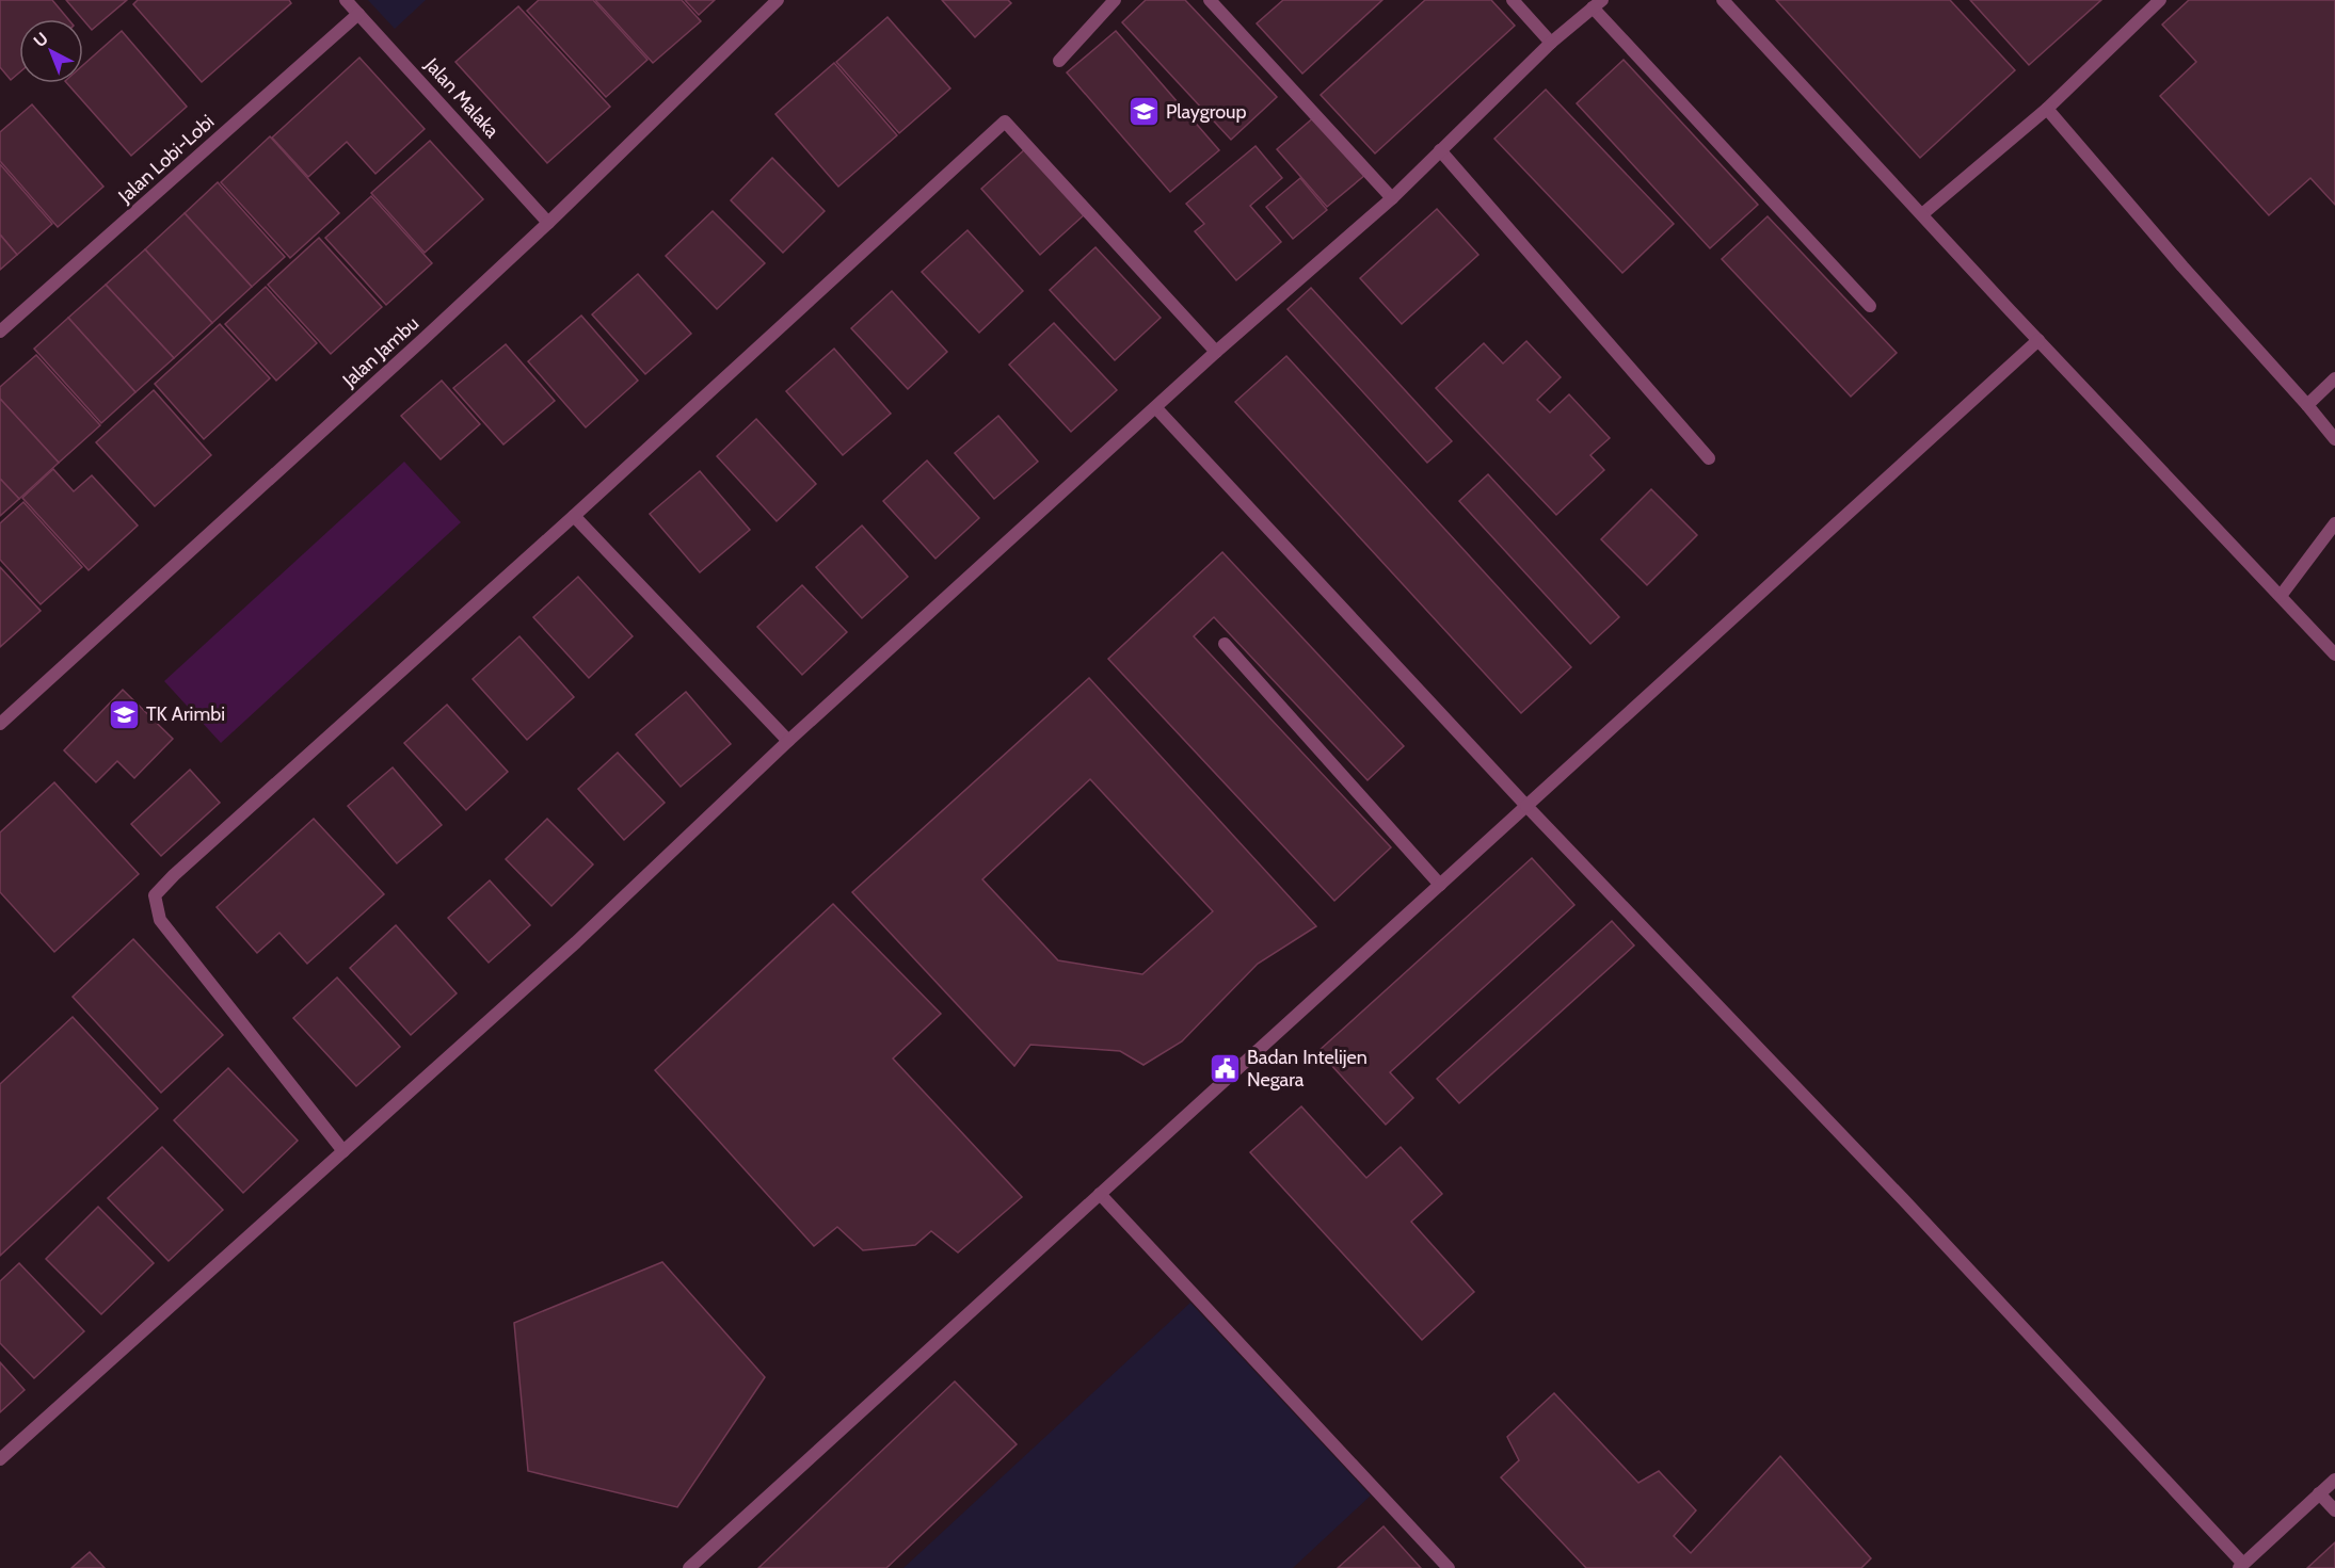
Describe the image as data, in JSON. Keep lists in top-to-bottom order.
{
  "streets": {
    "street": ["Jalan Malaka", "Jalan Lobi-Lobi", "Jalan Jambu"]
  },
  "crossings": [
    ["Jalan Malaka", "Jalan Lobi-Lobi"],
    ["Jalan Malaka", "Jalan Jambu"]
  ],
  "places": {
    "school or university": ["Playgroup", "TK Arimbi"],
    "public building": ["Badan Intelijen Negara"]
  },
  "north": "top left"
}
